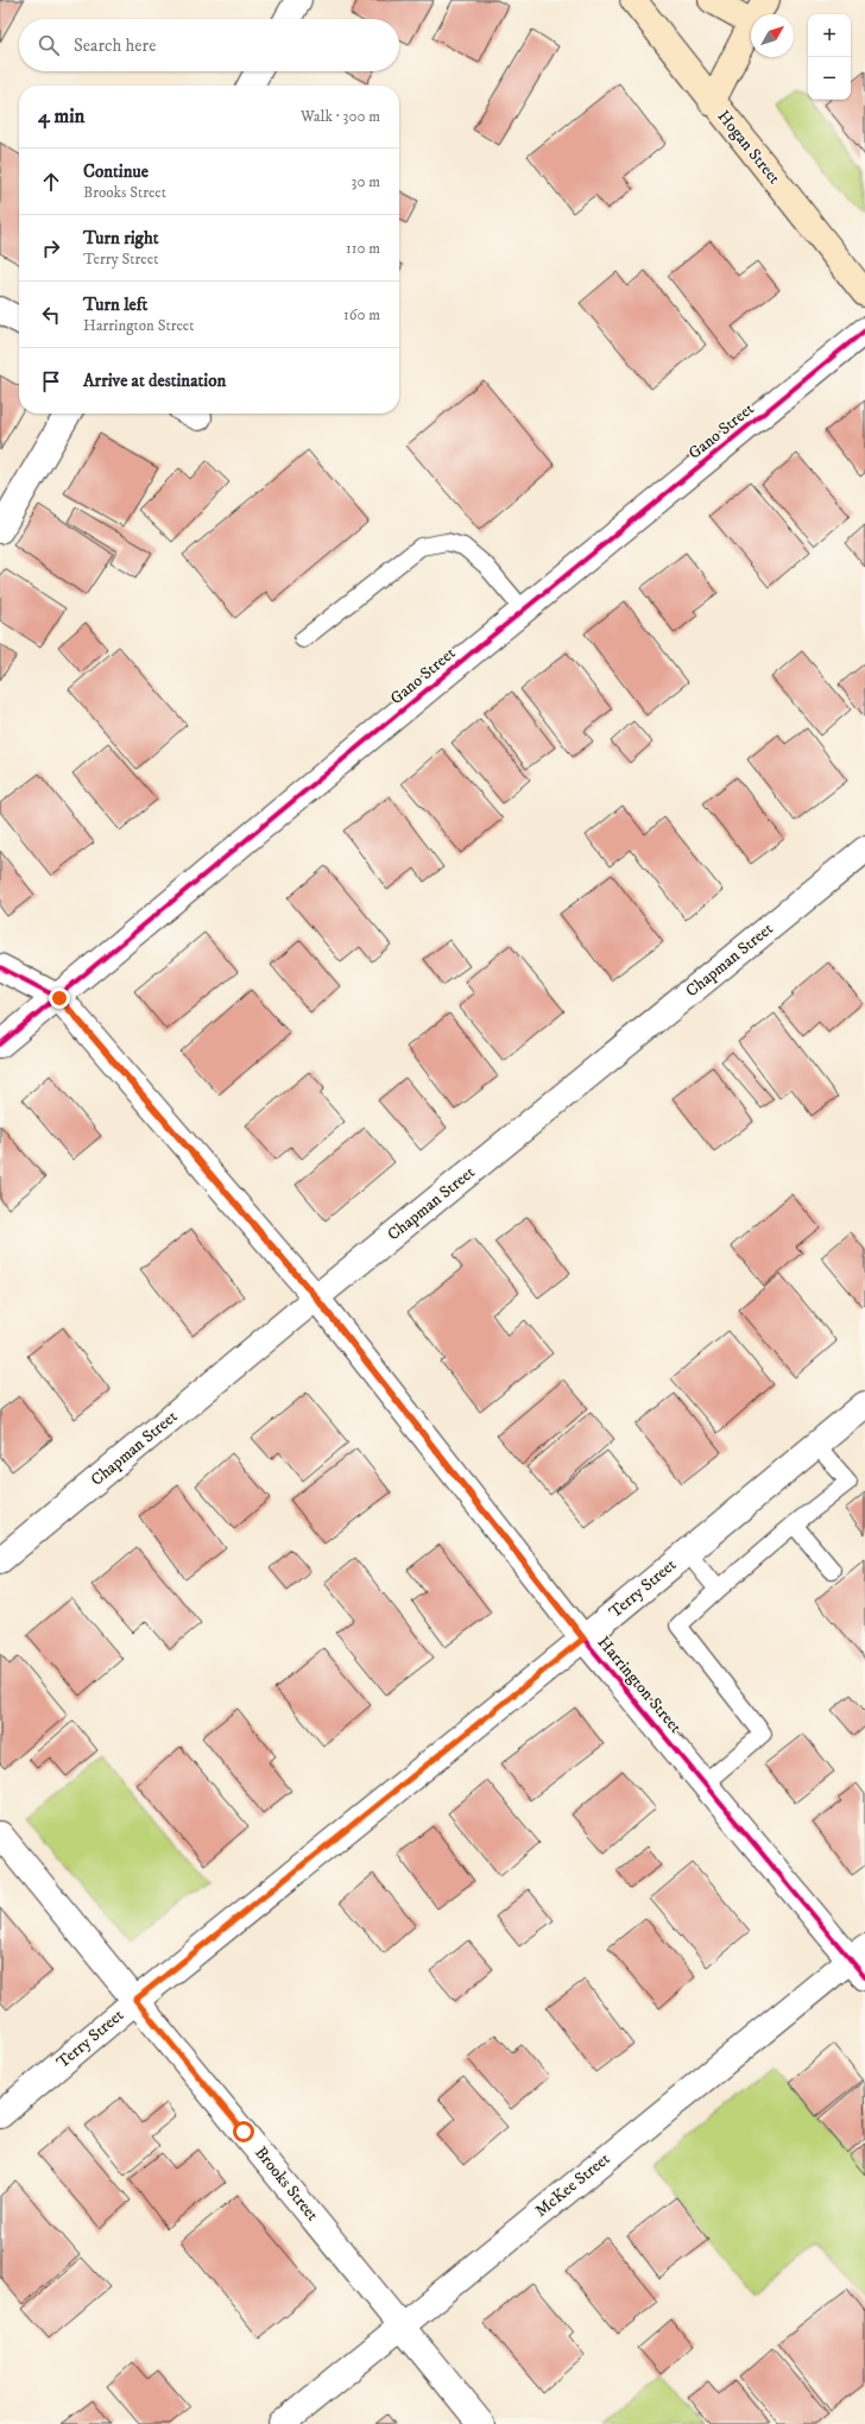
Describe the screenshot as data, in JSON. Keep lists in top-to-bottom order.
{
  "streets": {
    "main road": ["Hogan Street"],
    "street": [
      "Gano Street",
      "Chapman Street",
      "Terry Street",
      "Harrington Street",
      "Brooks Street",
      "McKee Street"
    ]
  },
  "crossings": [
    ["Gano Street", "Harrington Street"],
    ["Chapman Street", "Harrington Street"],
    ["Terry Street", "Harrington Street"],
    ["Terry Street", "Brooks Street"],
    ["Harrington Street", "McKee Street"],
    ["Brooks Street", "McKee Street"]
  ],
  "north": "top right",
  "page": {
    "map_buttons": ["+", "−"],
    "search": "Search here",
    "heading": ["4 min", "Walk · 300 m"],
    "list": [
      ["Continue", "Brooks Street", "30 m"],
      ["Turn right", "Terry Street", "110 m"],
      ["Turn left", "Harrington Street", "160 m"],
      "Arrive at destination"
    ]
  }
}
